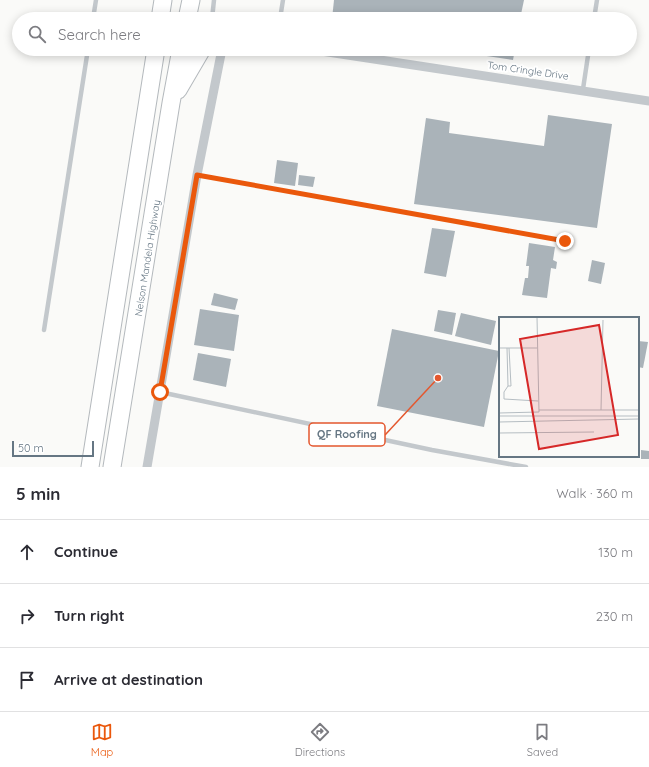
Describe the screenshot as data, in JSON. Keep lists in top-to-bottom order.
{
  "streets": {
    "highway": ["Nelson Mandela Highway"],
    "street": ["Tom Cringle Drive"]
  },
  "places": ["QF Roofing"],
  "scale_bar": "50 m",
  "page": {
    "search": "Search here",
    "scale": "50 m",
    "heading": ["5 min", "Walk · 360 m"],
    "list": [
      ["Continue", "130 m"],
      ["Turn right", "230 m"],
      "Arrive at destination"
    ],
    "nav": ["Map", "Directions", "Saved"]
  }
}
